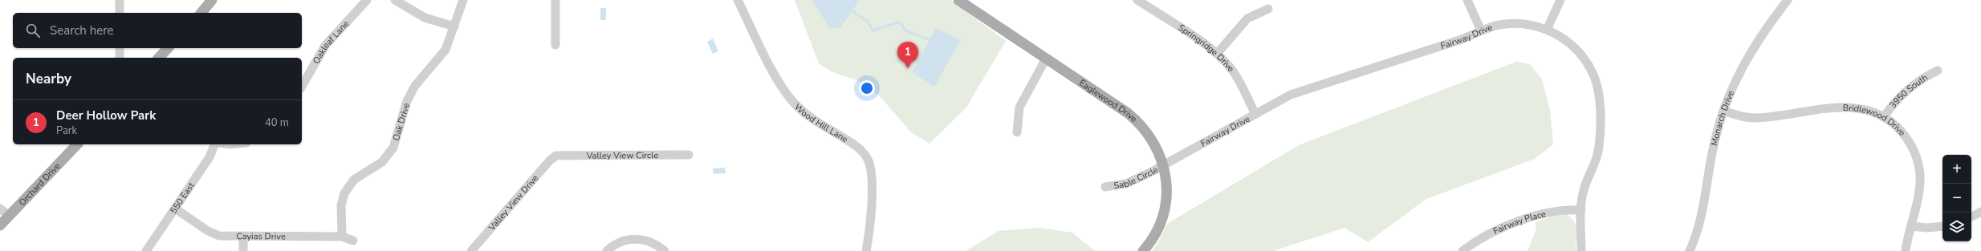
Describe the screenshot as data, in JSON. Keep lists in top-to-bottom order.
{
  "streets": {
    "main road": ["Eaglewood Drive", "Orchard Drive"],
    "street": [
      "Fairway Drive",
      "Oakleaf Lane",
      "Springridge Drive",
      "3950 South",
      "Monarch Drive",
      "Oak Drive",
      "Wood Hill Lane",
      "Bridlewood Drive",
      "Valley View Circle",
      "Sable Circle",
      "550 East",
      "Valley View Drive",
      "Fairway Place",
      "Cayias Drive"
    ]
  },
  "crossings": [
    ["Fairway Drive", "Springridge Drive"],
    ["Fairway Drive", "Eaglewood Drive"],
    ["Fairway Drive", "Sable Circle"],
    ["Fairway Drive", "Fairway Place"],
    ["3950 South", "Bridlewood Drive"],
    ["Eaglewood Drive", "Sable Circle"],
    ["Monarch Drive", "Bridlewood Drive"],
    ["Oak Drive", "Cayias Drive"],
    ["Valley View Circle", "Valley View Drive"],
    ["550 East", "Cayias Drive"]
  ],
  "page": {
    "search": "Search here",
    "pins": "1",
    "heading": "Nearby",
    "list": [
      {
        "mark": "1",
        "name": "Deer Hollow Park",
        "note": "Park",
        "value": "40 m"
      }
    ],
    "map_buttons": ["+", "−"]
  }
}
